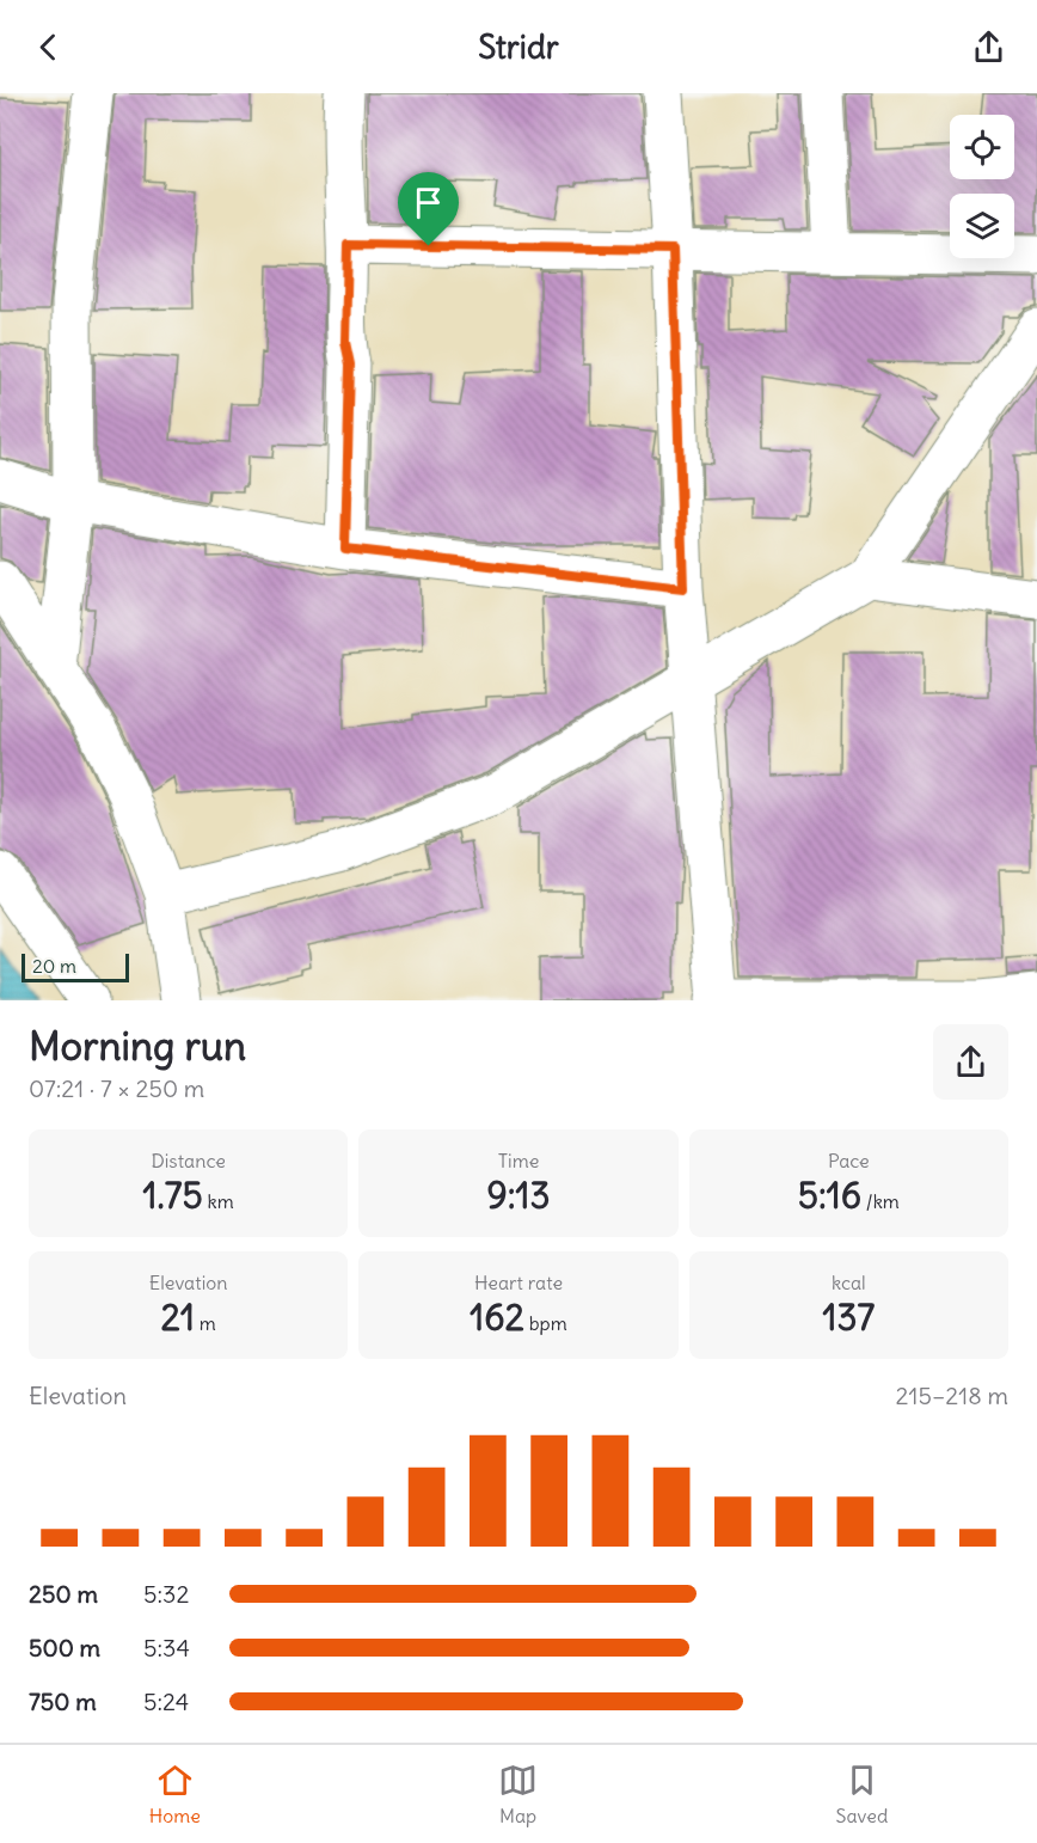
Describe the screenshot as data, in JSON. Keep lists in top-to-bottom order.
{
  "scale_bar": "20 m",
  "page": {
    "header": "Stridr",
    "scale": "20 m",
    "heading": ["Morning run", "07:21 · 7 × 250 m"],
    "stats": [
      ["Distance", "1.75 km"],
      ["Time", "9:13"],
      ["Pace", "5:16 /km"],
      ["Elevation", "21 m"],
      ["Heart rate", "162 bpm"],
      ["kcal", "137"]
    ],
    "chart": ["Elevation", "215–218 m"],
    "list": [
      {
        "name": "250 m",
        "note": "5:32"
      },
      {
        "name": "500 m",
        "note": "5:34"
      },
      {
        "name": "750 m",
        "note": "5:24"
      }
    ],
    "tabs": ["Home", "Map", "Saved"]
  }
}
